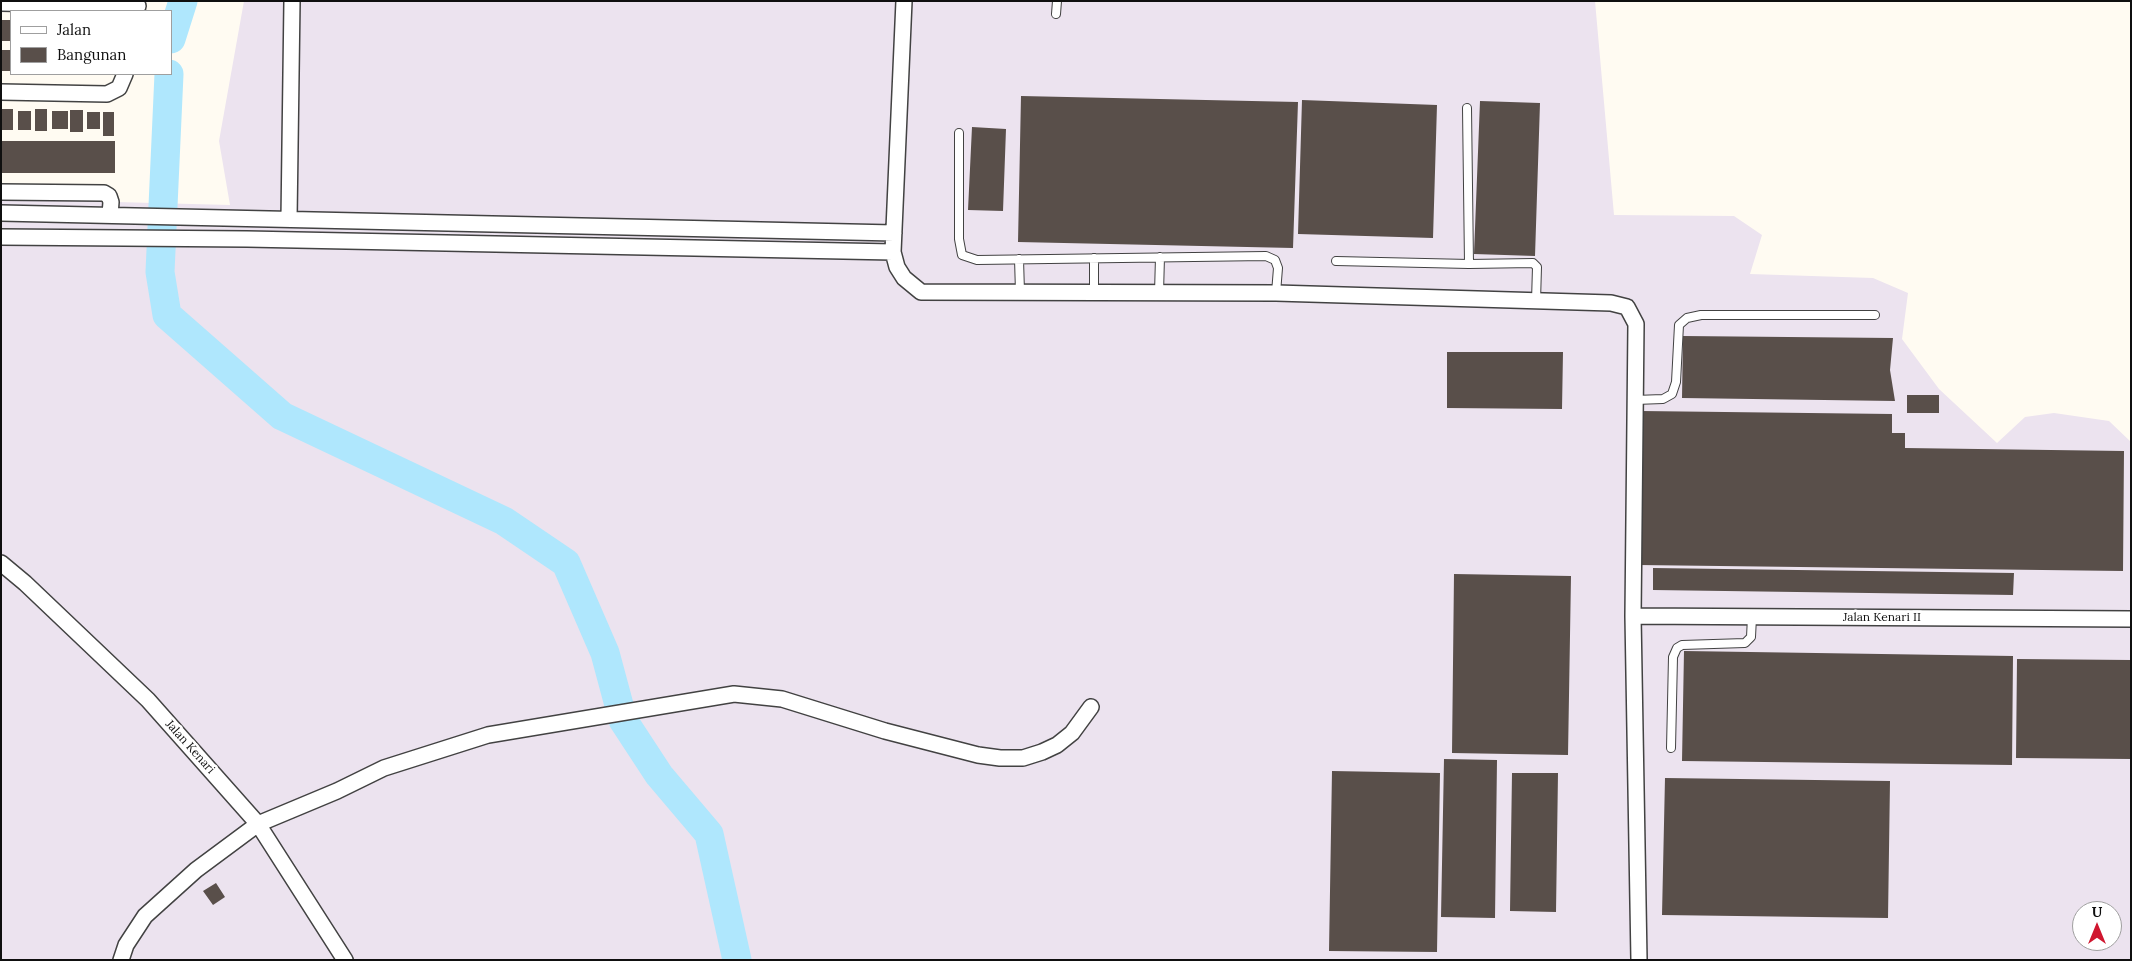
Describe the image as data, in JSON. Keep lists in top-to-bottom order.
{
  "streets": {
    "street": ["Jalan Kenari II", "Jalan Kenari"]
  },
  "legend": ["Jalan", "Bangunan"],
  "north": "top"
}
